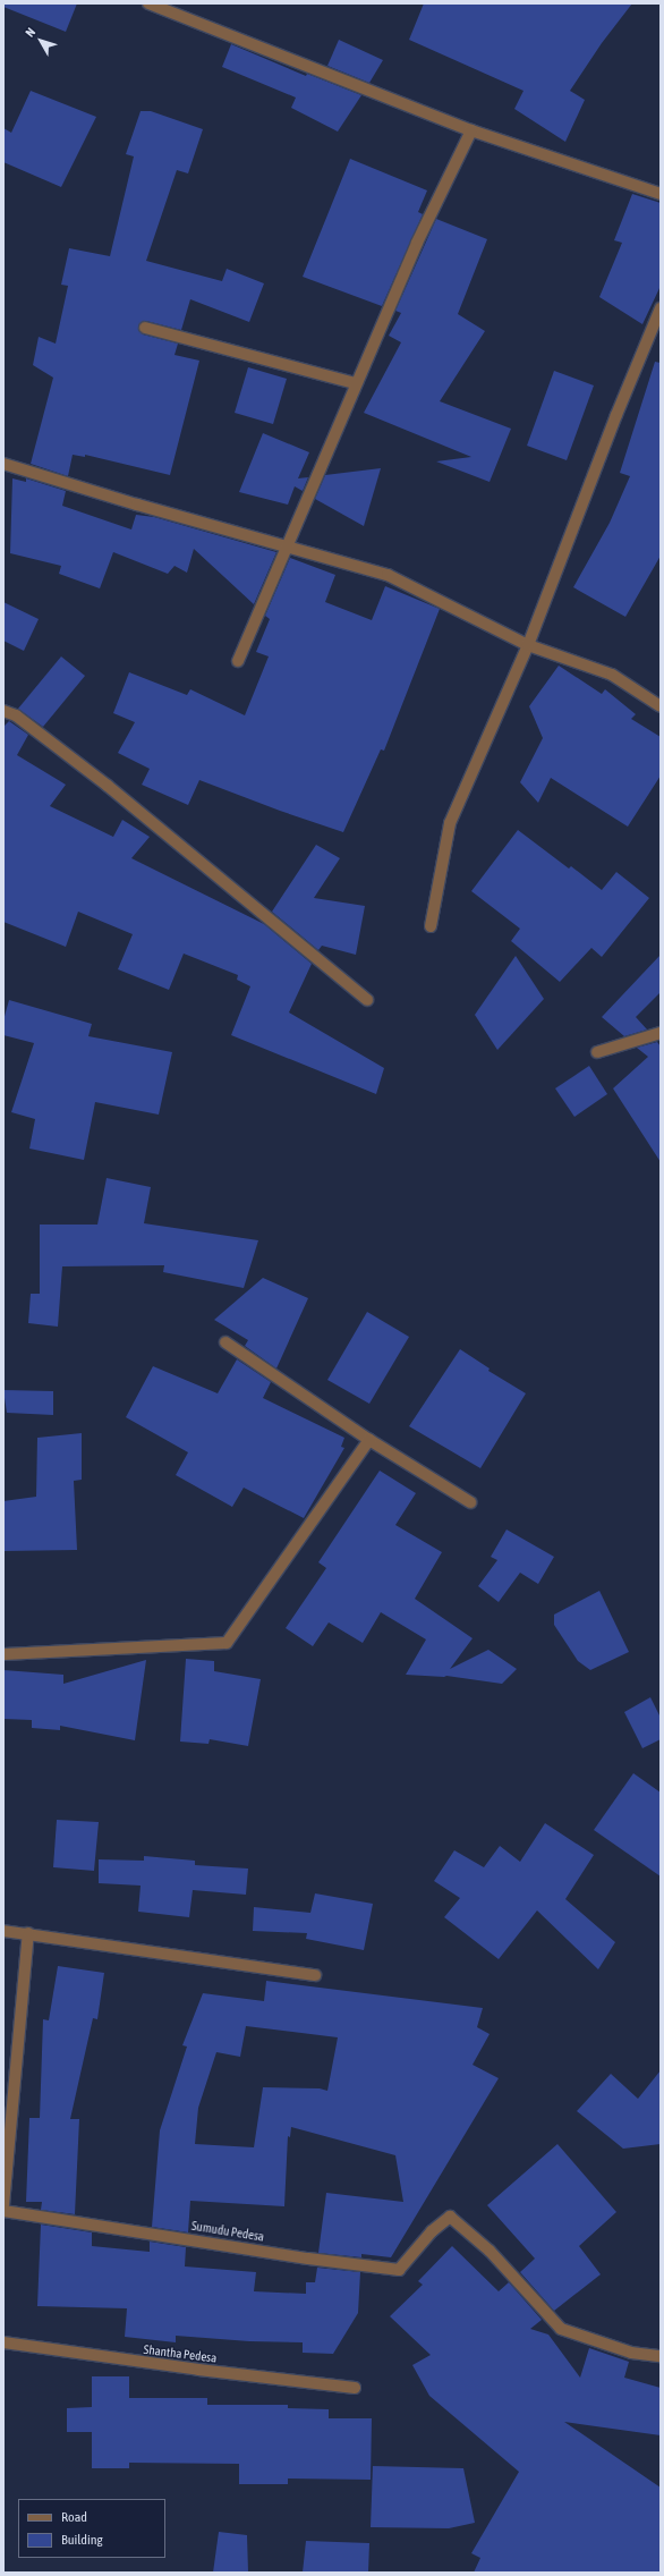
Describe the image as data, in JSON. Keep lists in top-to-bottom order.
{
  "streets": {
    "street": ["Sumudu Pedesa", "Shantha Pedesa"]
  },
  "legend": ["Road", "Building"],
  "north": "top left"
}
